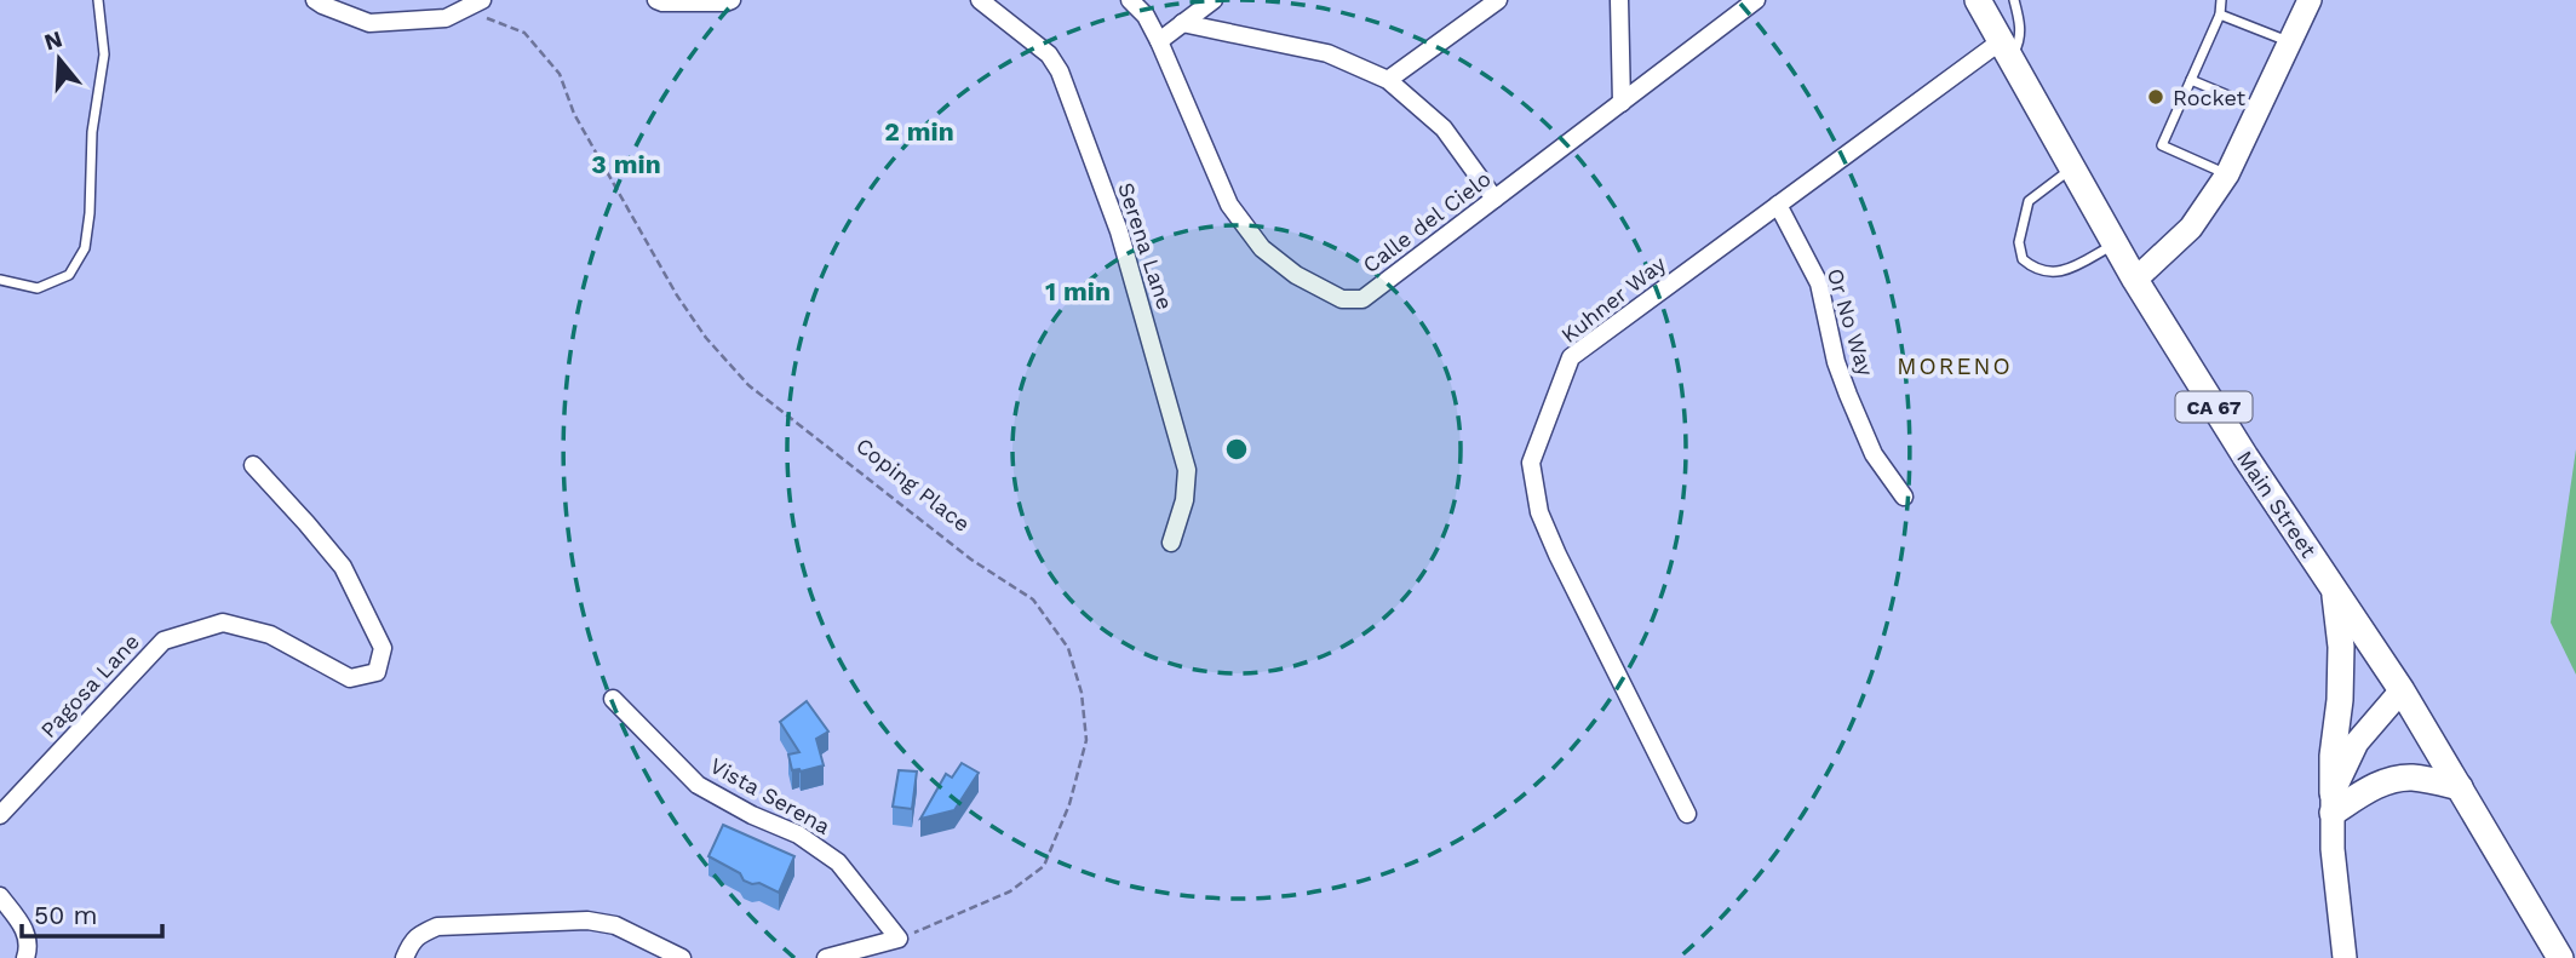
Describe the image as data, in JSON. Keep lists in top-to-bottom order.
{
  "streets": {
    "main road": ["CA 67", "Main Street"],
    "street": [
      "Calle del Cielo",
      "Serena Lane",
      "Kuhner Way",
      "Or No Way",
      "Pagosa Lane",
      "Vista Serena"
    ],
    "path": ["Coping Place"]
  },
  "crossings": [
    ["Kuhner Way", "Or No Way"],
    ["Kuhner Way", "Main Street"],
    ["Coping Place", "Vista Serena"]
  ],
  "districts": ["MORENO"],
  "places": ["Rocket"],
  "scale_bar": "50 m",
  "north": "top",
  "rings": ["2 min", "3 min", "1 min"]
}
